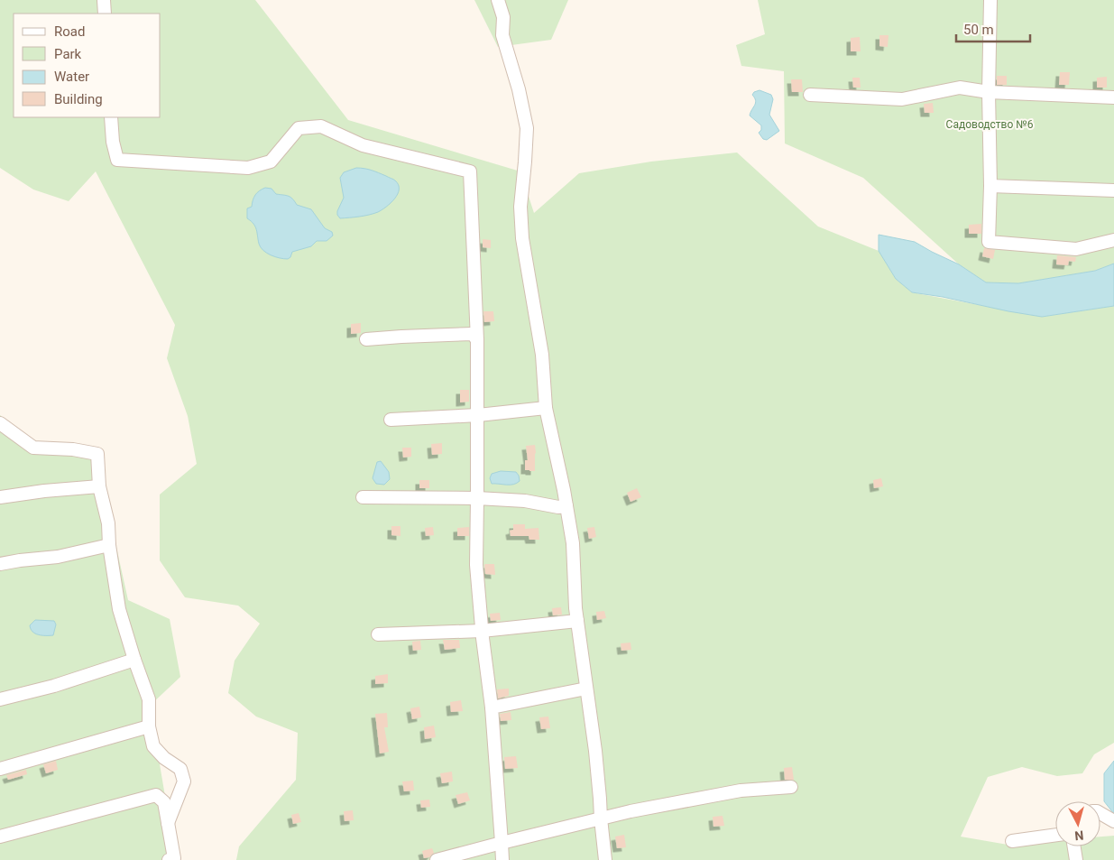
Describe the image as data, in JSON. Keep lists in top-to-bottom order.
{
  "parks": ["Садоводство №6"],
  "legend": [
    "Road",
    "Park",
    "Water",
    "Building"
  ],
  "scale_bar": "50 m",
  "north": "bottom"
}
